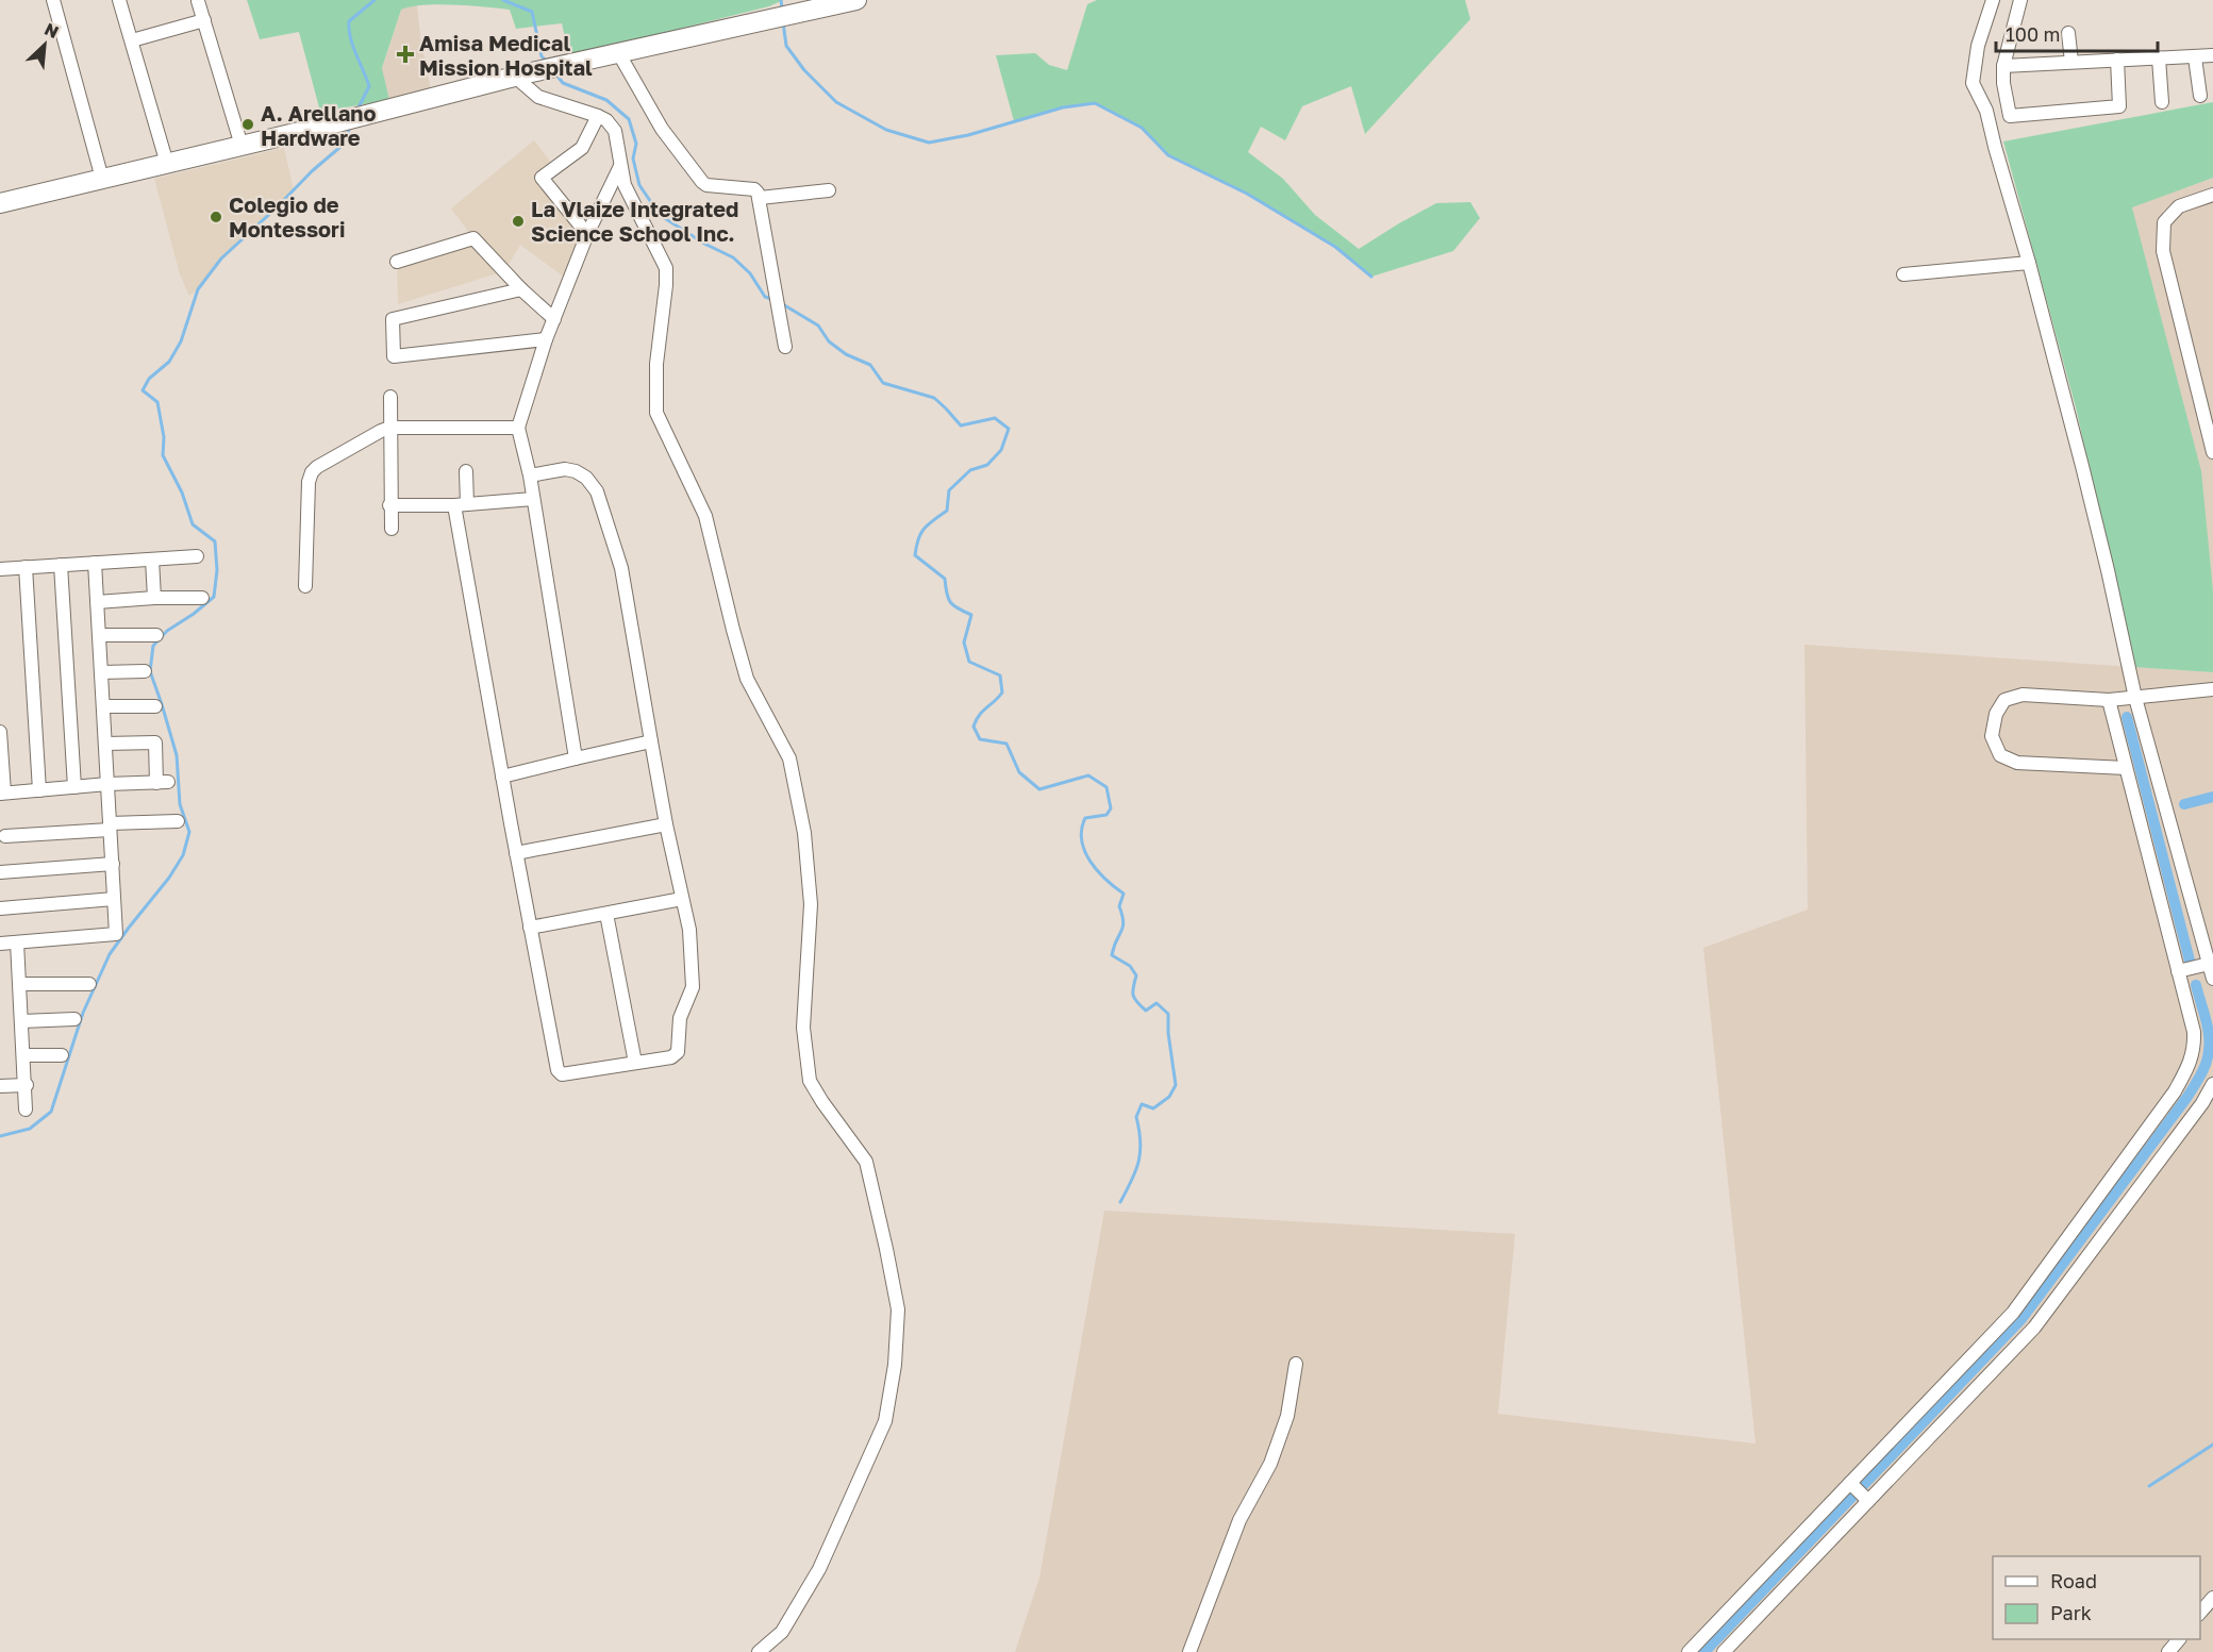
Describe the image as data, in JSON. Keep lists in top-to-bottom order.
{
  "places": {
    "health": ["Amisa Medical Mission Hospital"],
    "other": ["A. Arellano Hardware", "Colegio de Montessori", "La Vlaize Integrated Science School Inc."]
  },
  "legend": ["Road", "Park"],
  "scale_bar": "100 m",
  "north": "top right"
}
